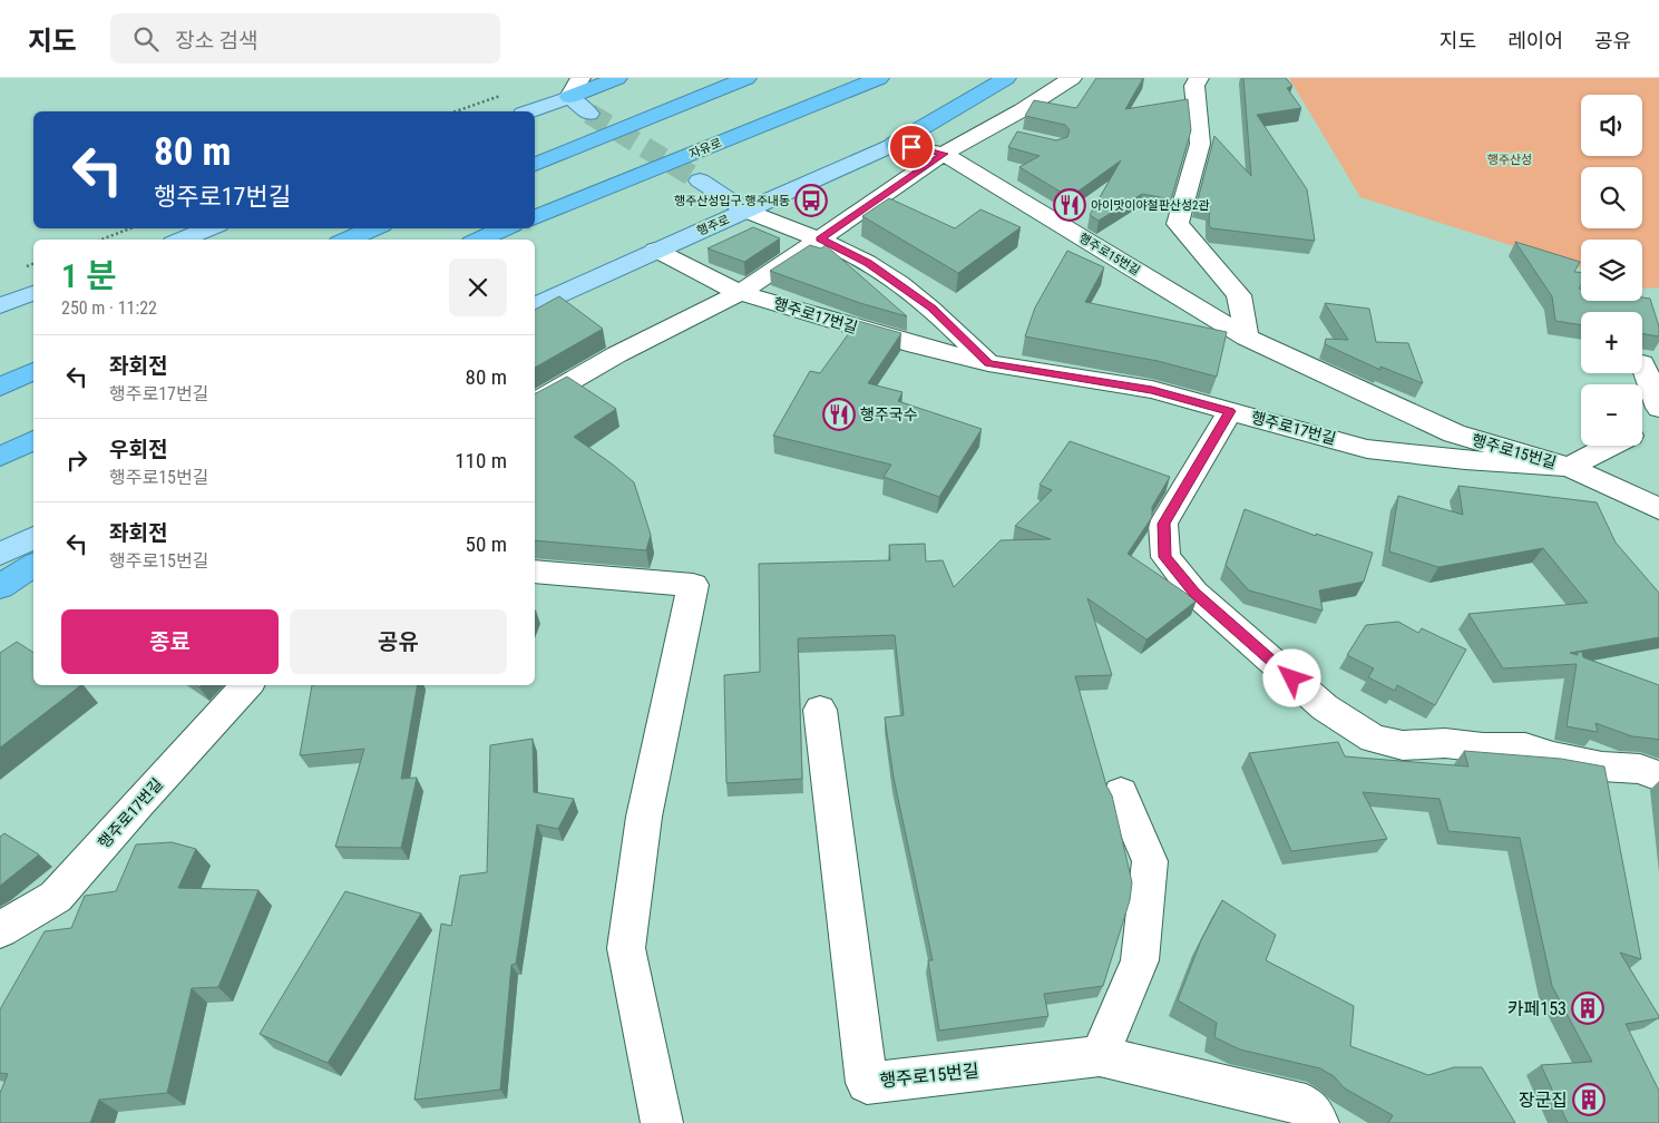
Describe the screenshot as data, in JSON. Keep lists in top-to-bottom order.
{
  "streets": {
    "highway": ["자유로"],
    "main road": ["행주로"],
    "street": ["행주로15번길", "행주로17번길"]
  },
  "crossings": [
    ["행주로", "행주로15번길"],
    ["행주로15번길", "행주로17번길"]
  ],
  "parks": ["행주산성"],
  "places": {
    "bus stop": ["행주산성입구.행주내동"],
    "restaurant": ["아이맛이야철판산성2관", "행주국수"],
    "building": ["카페153", "장군집"]
  },
  "page": {
    "header": "지도",
    "search": "장소 검색",
    "nav": ["지도", "레이어", "공유"],
    "map_buttons": ["+", "−"],
    "turn": ["80 m", "행주로17번길"],
    "heading": ["1 분", "250 m · 11:22"],
    "list": [
      {
        "name": "좌회전",
        "note": "행주로17번길",
        "value": "80 m"
      },
      {
        "name": "우회전",
        "note": "행주로15번길",
        "value": "110 m"
      },
      {
        "name": "좌회전",
        "note": "행주로15번길",
        "value": "50 m"
      }
    ],
    "buttons": ["종료", "공유"]
  }
}
